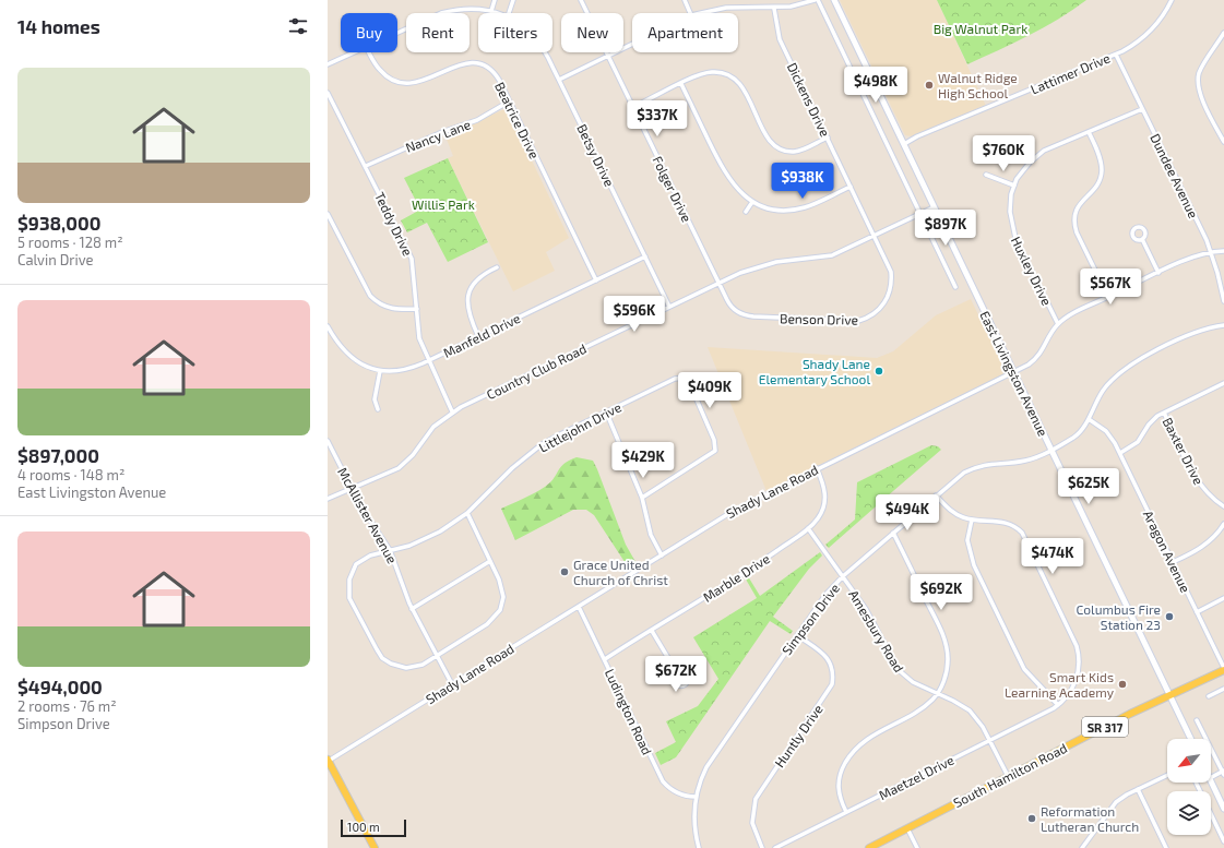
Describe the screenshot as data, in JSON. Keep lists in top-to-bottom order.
{
  "streets": {
    "main road": ["East Livingston Avenue", "SR 317", "South Hamilton Road"],
    "street": [
      "Lattimer Drive",
      "Dickens Drive",
      "Beatrice Drive",
      "Nancy Lane",
      "Betsy Drive",
      "Dundee Avenue",
      "Folger Drive",
      "Teddy Drive",
      "Huxley Drive",
      "Benson Drive",
      "Manfeld Drive",
      "Country Club Road",
      "Littlejohn Drive",
      "Baxter Drive",
      "Shady Lane Road",
      "McAllister Avenue",
      "Aragon Avenue",
      "Marble Drive",
      "Simpson Drive",
      "Amesbury Road",
      "Ludington Road",
      "Huntly Drive",
      "Maetzel Drive"
    ]
  },
  "crossings": [
    ["Lattimer Drive", "Dundee Avenue"],
    ["Lattimer Drive", "East Livingston Avenue"],
    ["Dickens Drive", "Benson Drive"],
    ["Dickens Drive", "Country Club Road"],
    ["Beatrice Drive", "Nancy Lane"],
    ["Beatrice Drive", "Manfeld Drive"],
    ["Nancy Lane", "Teddy Drive"],
    ["Betsy Drive", "Manfeld Drive"],
    ["Betsy Drive", "Country Club Road"],
    ["Dundee Avenue", "Huxley Drive"],
    ["Dundee Avenue", "Shady Lane Road"],
    ["Folger Drive", "Benson Drive"],
    ["Folger Drive", "Country Club Road"],
    ["Teddy Drive", "Manfeld Drive"],
    ["Teddy Drive", "Country Club Road"],
    ["Huxley Drive", "Shady Lane Road"],
    ["Benson Drive", "Country Club Road"],
    ["Country Club Road", "East Livingston Avenue"],
    ["Country Club Road", "McAllister Avenue"],
    ["East Livingston Avenue", "Shady Lane Road"],
    ["East Livingston Avenue", "Simpson Drive"],
    ["East Livingston Avenue", "South Hamilton Road"],
    ["Littlejohn Drive", "McAllister Avenue"],
    ["Shady Lane Road", "McAllister Avenue"],
    ["Shady Lane Road", "Marble Drive"],
    ["Shady Lane Road", "Ludington Road"],
    ["Aragon Avenue", "Simpson Drive"],
    ["Aragon Avenue", "South Hamilton Road"],
    ["Marble Drive", "Amesbury Road"],
    ["Marble Drive", "Ludington Road"],
    ["Simpson Drive", "Amesbury Road"],
    ["Simpson Drive", "Ludington Road"],
    ["Simpson Drive", "Huntly Drive"],
    ["Amesbury Road", "South Hamilton Road"],
    ["Amesbury Road", "Maetzel Drive"]
  ],
  "parks": ["Big Walnut Park", "Willis Park"],
  "places": [
    "Walnut Ridge High School",
    "Shady Lane Elementary School",
    "Grace United Church of Christ",
    "Columbus Fire Station 23",
    "Smart Kids Learning Academy",
    "Reformation Lutheran Church"
  ],
  "scale_bar": "100 m",
  "north": "bottom left",
  "page": {
    "heading": "14 homes",
    "chip": [
      "Buy",
      "Rent",
      "Filters",
      "New",
      "Apartment"
    ],
    "list": [
      {
        "name": "$938,000",
        "note": "5 rooms · 128 m² · Calvin Drive"
      },
      {
        "name": "$897,000",
        "note": "4 rooms · 148 m² · East Livingston Avenue"
      },
      {
        "name": "$494,000",
        "note": "2 rooms · 76 m² · Simpson Drive"
      }
    ],
    "price": [
      "$498K",
      "$337K",
      "$760K",
      "$938K",
      "$897K",
      "$567K",
      "$596K",
      "$409K",
      "$429K",
      "$625K",
      "$494K",
      "$474K",
      "$692K",
      "$672K"
    ],
    "scale": "100 m"
  }
}
